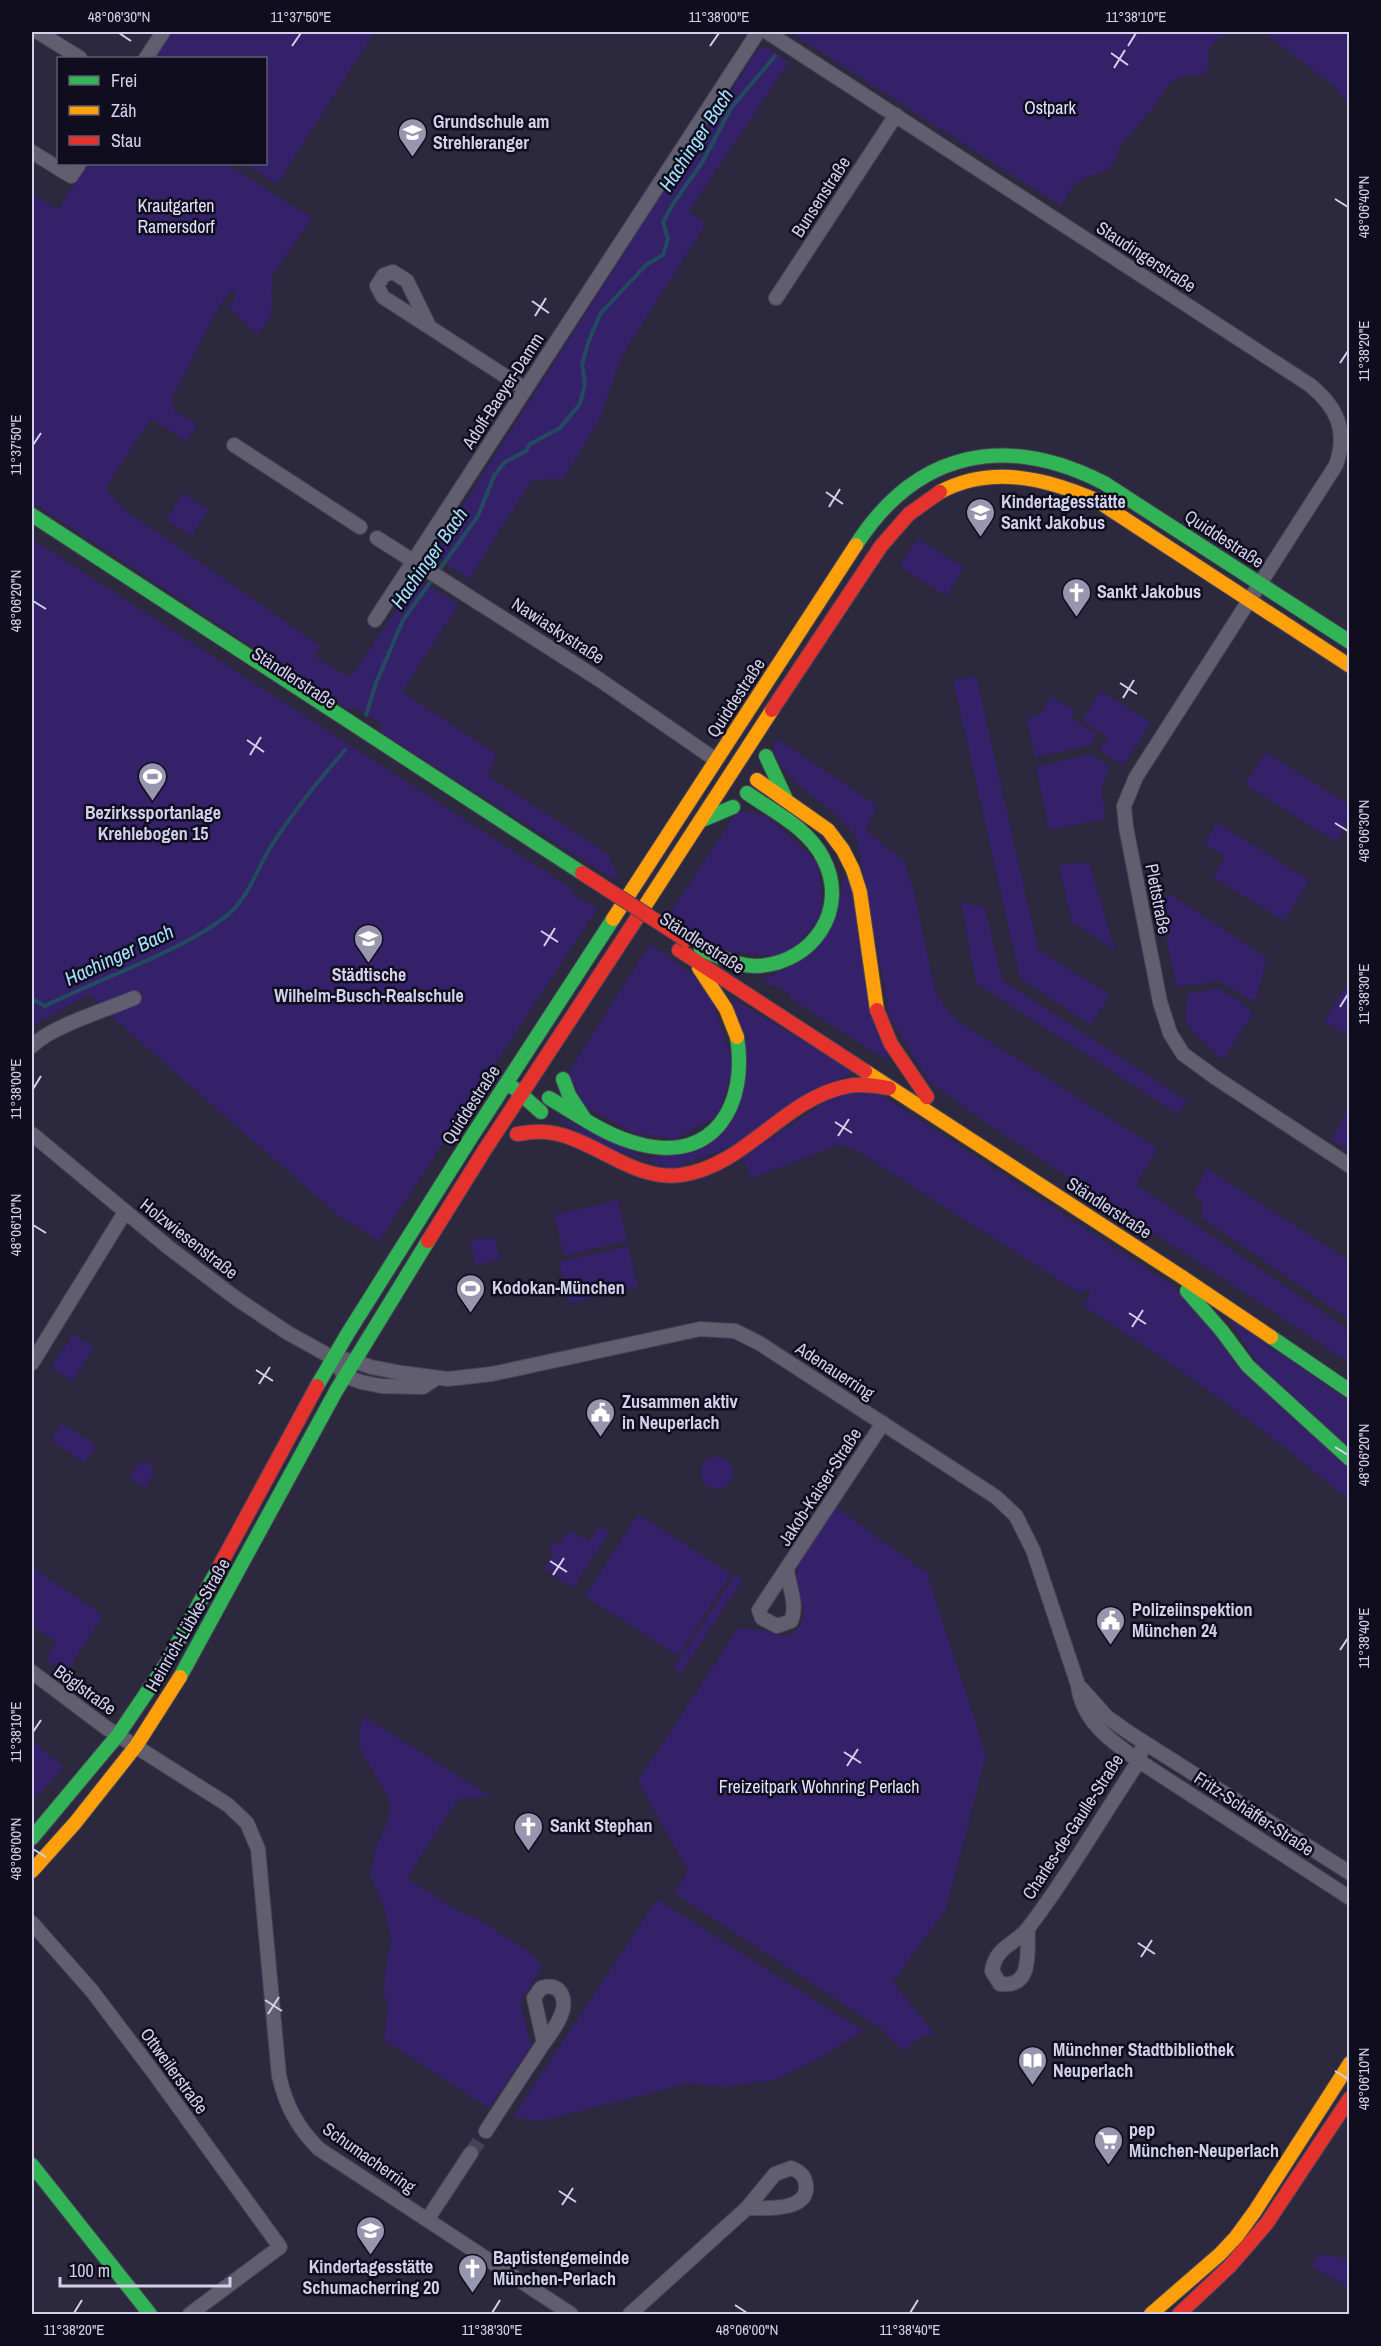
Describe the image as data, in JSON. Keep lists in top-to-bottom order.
{
  "streets": {
    "main road": ["Quiddestraße", "Ständlerstraße", "Heinrich-Lübke-Straße"],
    "street": [
      "Bunsenstraße",
      "Staudingerstraße",
      "Adolf-Baeyer-Damm",
      "Nawiaskystraße",
      "Plettstraße",
      "Holzwiesenstraße",
      "Adenauerring",
      "Jakob-Kaiser-Straße",
      "Böglstraße",
      "Fritz-Schäffer-Straße",
      "Charles-de-Gaulle-Straße",
      "Ottweilerstraße",
      "Schumacherring"
    ]
  },
  "crossings": [
    ["Bunsenstraße", "Staudingerstraße"],
    ["Staudingerstraße", "Quiddestraße"],
    ["Staudingerstraße", "Plettstraße"],
    ["Adolf-Baeyer-Damm", "Nawiaskystraße"],
    ["Quiddestraße", "Nawiaskystraße"],
    ["Quiddestraße", "Plettstraße"],
    ["Quiddestraße", "Holzwiesenstraße"],
    ["Quiddestraße", "Adenauerring"],
    ["Quiddestraße", "Heinrich-Lübke-Straße"],
    ["Holzwiesenstraße", "Adenauerring"],
    ["Holzwiesenstraße", "Heinrich-Lübke-Straße"],
    ["Adenauerring", "Jakob-Kaiser-Straße"],
    ["Adenauerring", "Heinrich-Lübke-Straße"],
    ["Adenauerring", "Fritz-Schäffer-Straße"],
    ["Adenauerring", "Charles-de-Gaulle-Straße"],
    ["Heinrich-Lübke-Straße", "Böglstraße"],
    ["Heinrich-Lübke-Straße", "Schumacherring"],
    ["Böglstraße", "Schumacherring"],
    ["Fritz-Schäffer-Straße", "Charles-de-Gaulle-Straße"]
  ],
  "water": ["Hachinger Bach"],
  "parks": ["Ostpark", "Krautgarten Ramersdorf", "Freizeitpark Wohnring Perlach"],
  "places": {
    "school or university": [
      "Grundschule am Strehleranger",
      "Kindertagesstätte Sankt Jakobus",
      "Städtische Wilhelm-Busch-Realschule",
      "Kindertagesstätte Schumacherring 20"
    ],
    "church": ["Sankt Jakobus", "Sankt Stephan", "Baptistengemeinde München-Perlach"],
    "sports": ["Bezirkssportanlage Krehlebogen 15", "Kodokan-München"],
    "public building": ["Zusammen aktiv in Neuperlach", "Polizeiinspektion München 24"],
    "library": ["Münchner Stadtbibliothek Neuperlach"],
    "supermarket": ["pep München-Neuperlach"]
  },
  "legend": ["Frei", "Zäh", "Stau"],
  "scale_bar": "100 m",
  "coordinates": [
    "48°06'30\"N",
    "11°37'50\"E",
    "11°38'00\"E",
    "11°38'10\"E",
    "48°06'40\"N",
    "11°38'20\"E",
    "48°06'20\"N",
    "11°38'30\"E",
    "48°06'10\"N",
    "11°38'40\"E",
    "48°06'00\"N"
  ]
}
